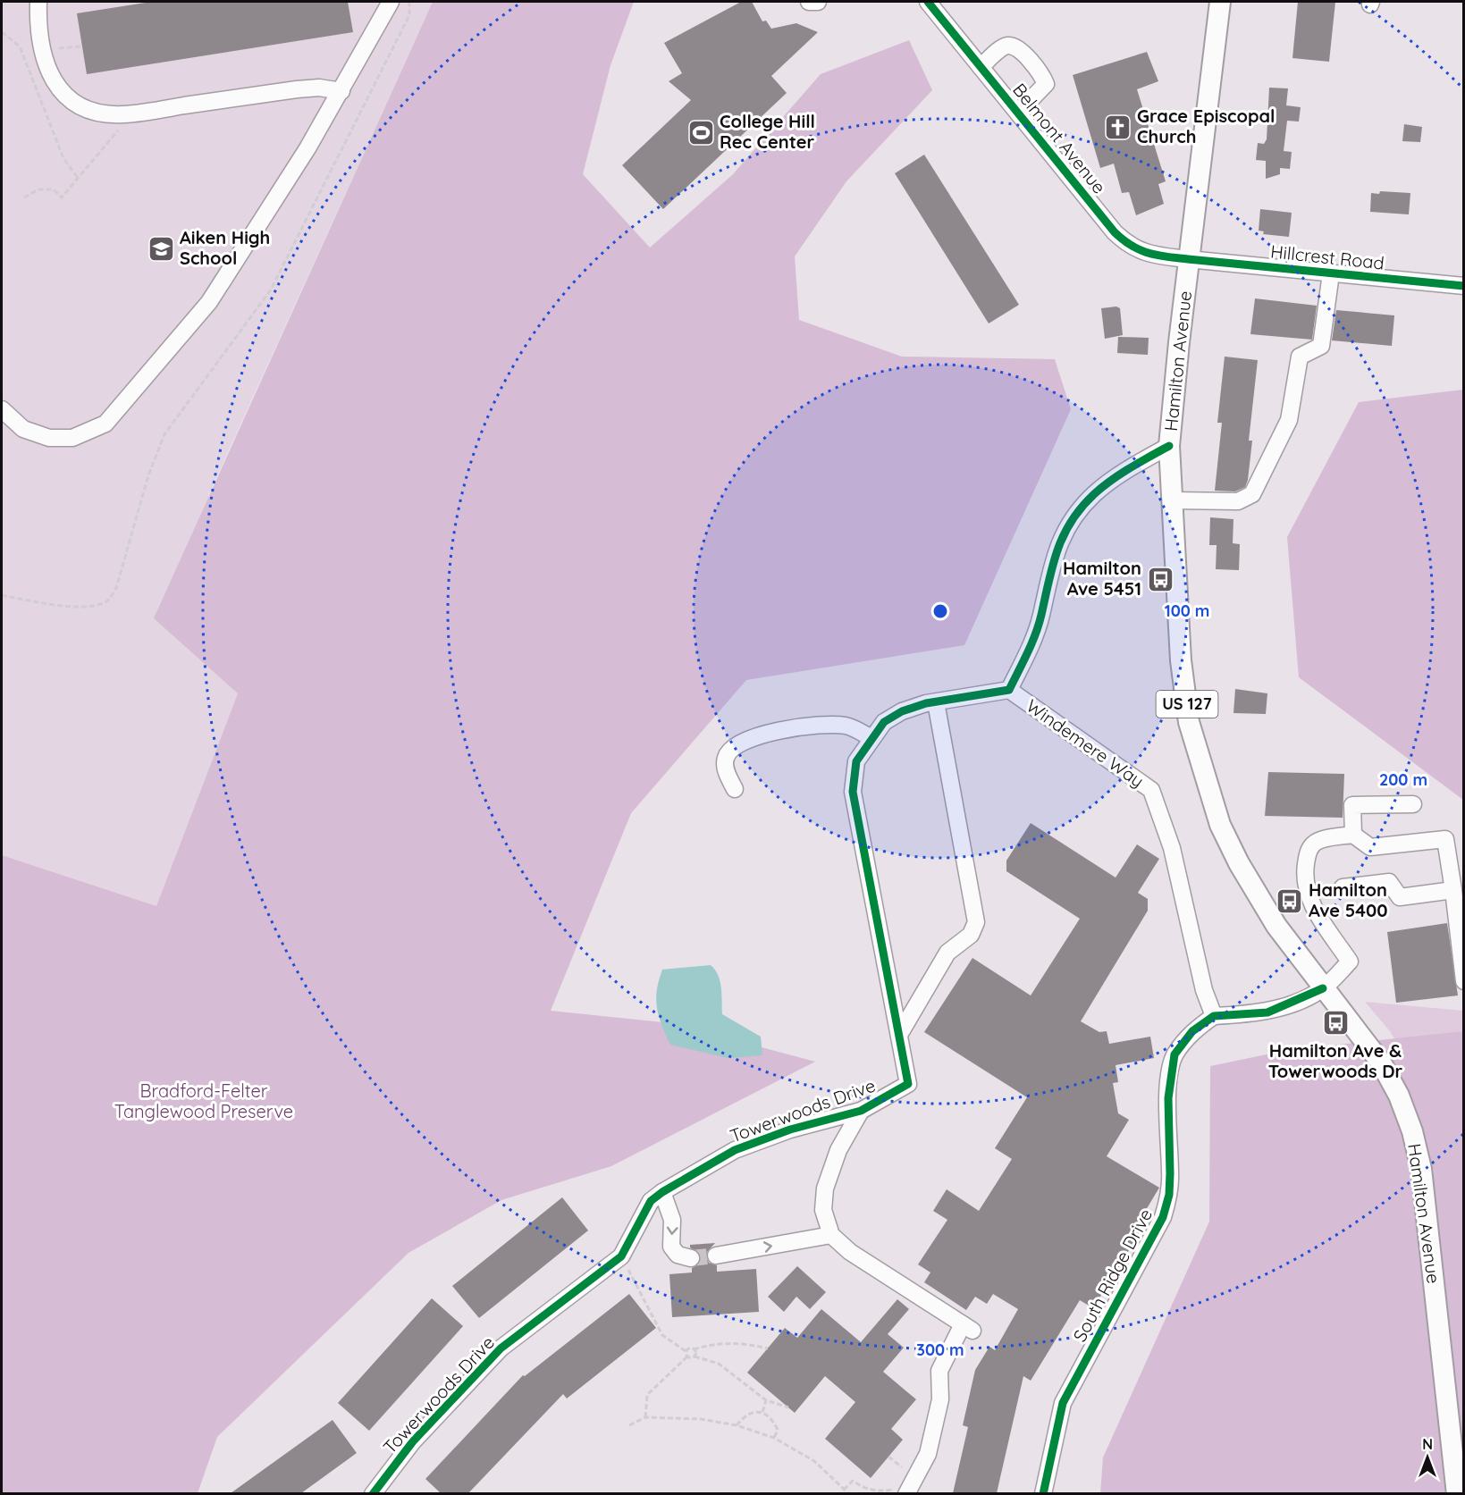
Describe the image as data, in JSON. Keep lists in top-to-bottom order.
{
  "streets": {
    "main road": ["Hamilton Avenue", "US 127"],
    "street": [
      "Belmont Avenue",
      "Hillcrest Road",
      "Windemere Way",
      "Towerwoods Drive",
      "South Ridge Drive"
    ]
  },
  "crossings": [
    ["Belmont Avenue", "Hillcrest Road"],
    ["Belmont Avenue", "Hamilton Avenue"],
    ["Hillcrest Road", "Hamilton Avenue"],
    ["Hamilton Avenue", "Windemere Way"],
    ["Windemere Way", "Towerwoods Drive"],
    ["Windemere Way", "South Ridge Drive"]
  ],
  "parks": ["Bradford-Felter Tanglewood Preserve"],
  "places": {
    "church": ["Grace Episcopal Church"],
    "sports": ["College Hill Rec Center"],
    "school or university": ["Aiken High School"],
    "bus stop": ["Hamilton Ave 5451", "Hamilton Ave 5400", "Hamilton Ave & Towerwoods Dr"]
  },
  "north": "top",
  "rings": ["100 m", "200 m", "300 m"]
}
